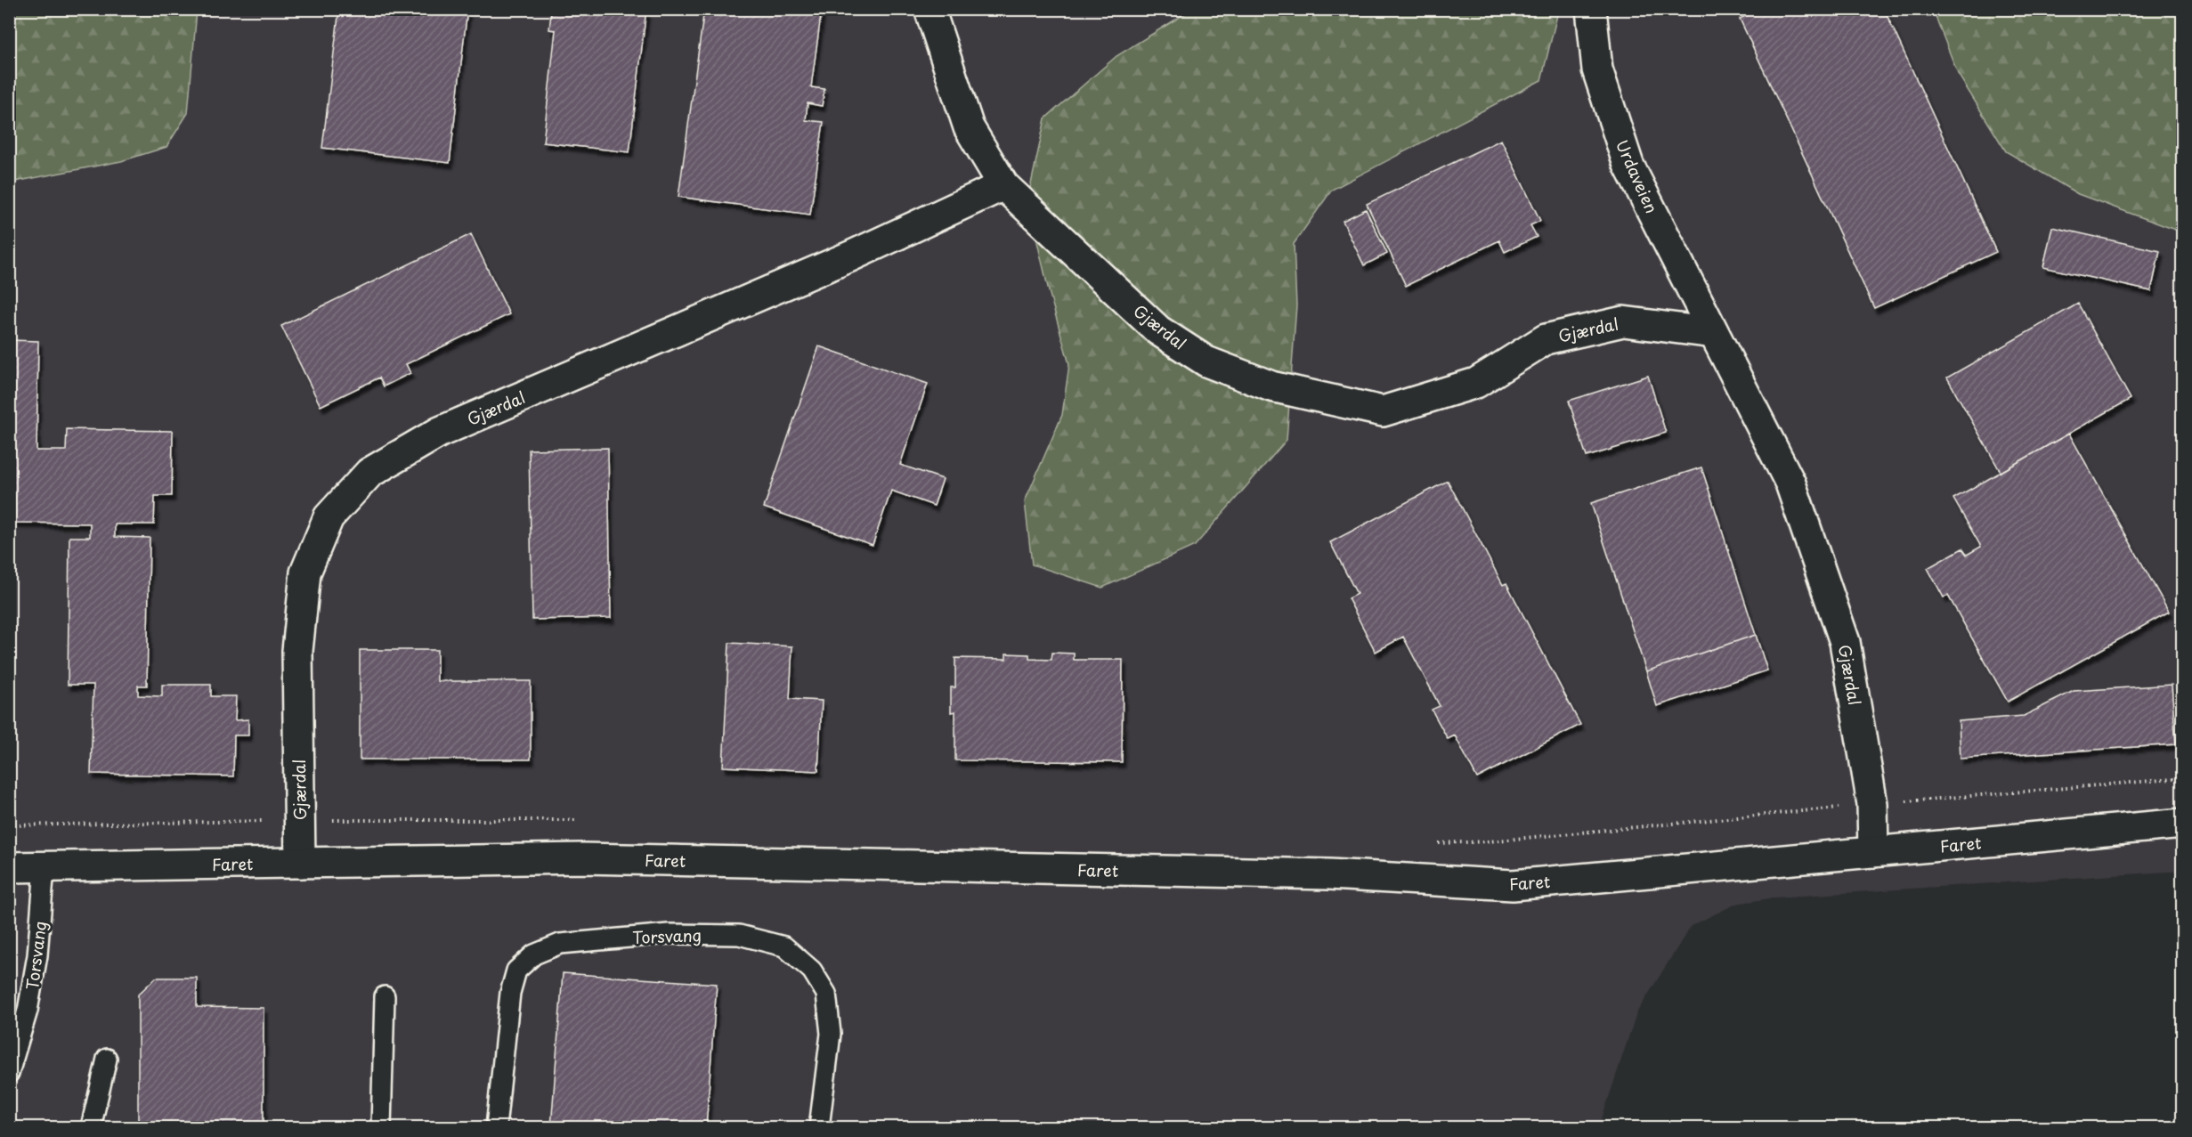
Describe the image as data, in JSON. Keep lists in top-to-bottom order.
{
  "streets": {
    "street": ["Urdaveien", "Gjærdal", "Faret"],
    "lane": ["Torsvang"]
  },
  "crossings": [
    ["Urdaveien", "Gjærdal"],
    ["Gjærdal", "Faret"],
    ["Faret", "Torsvang"]
  ]
}
